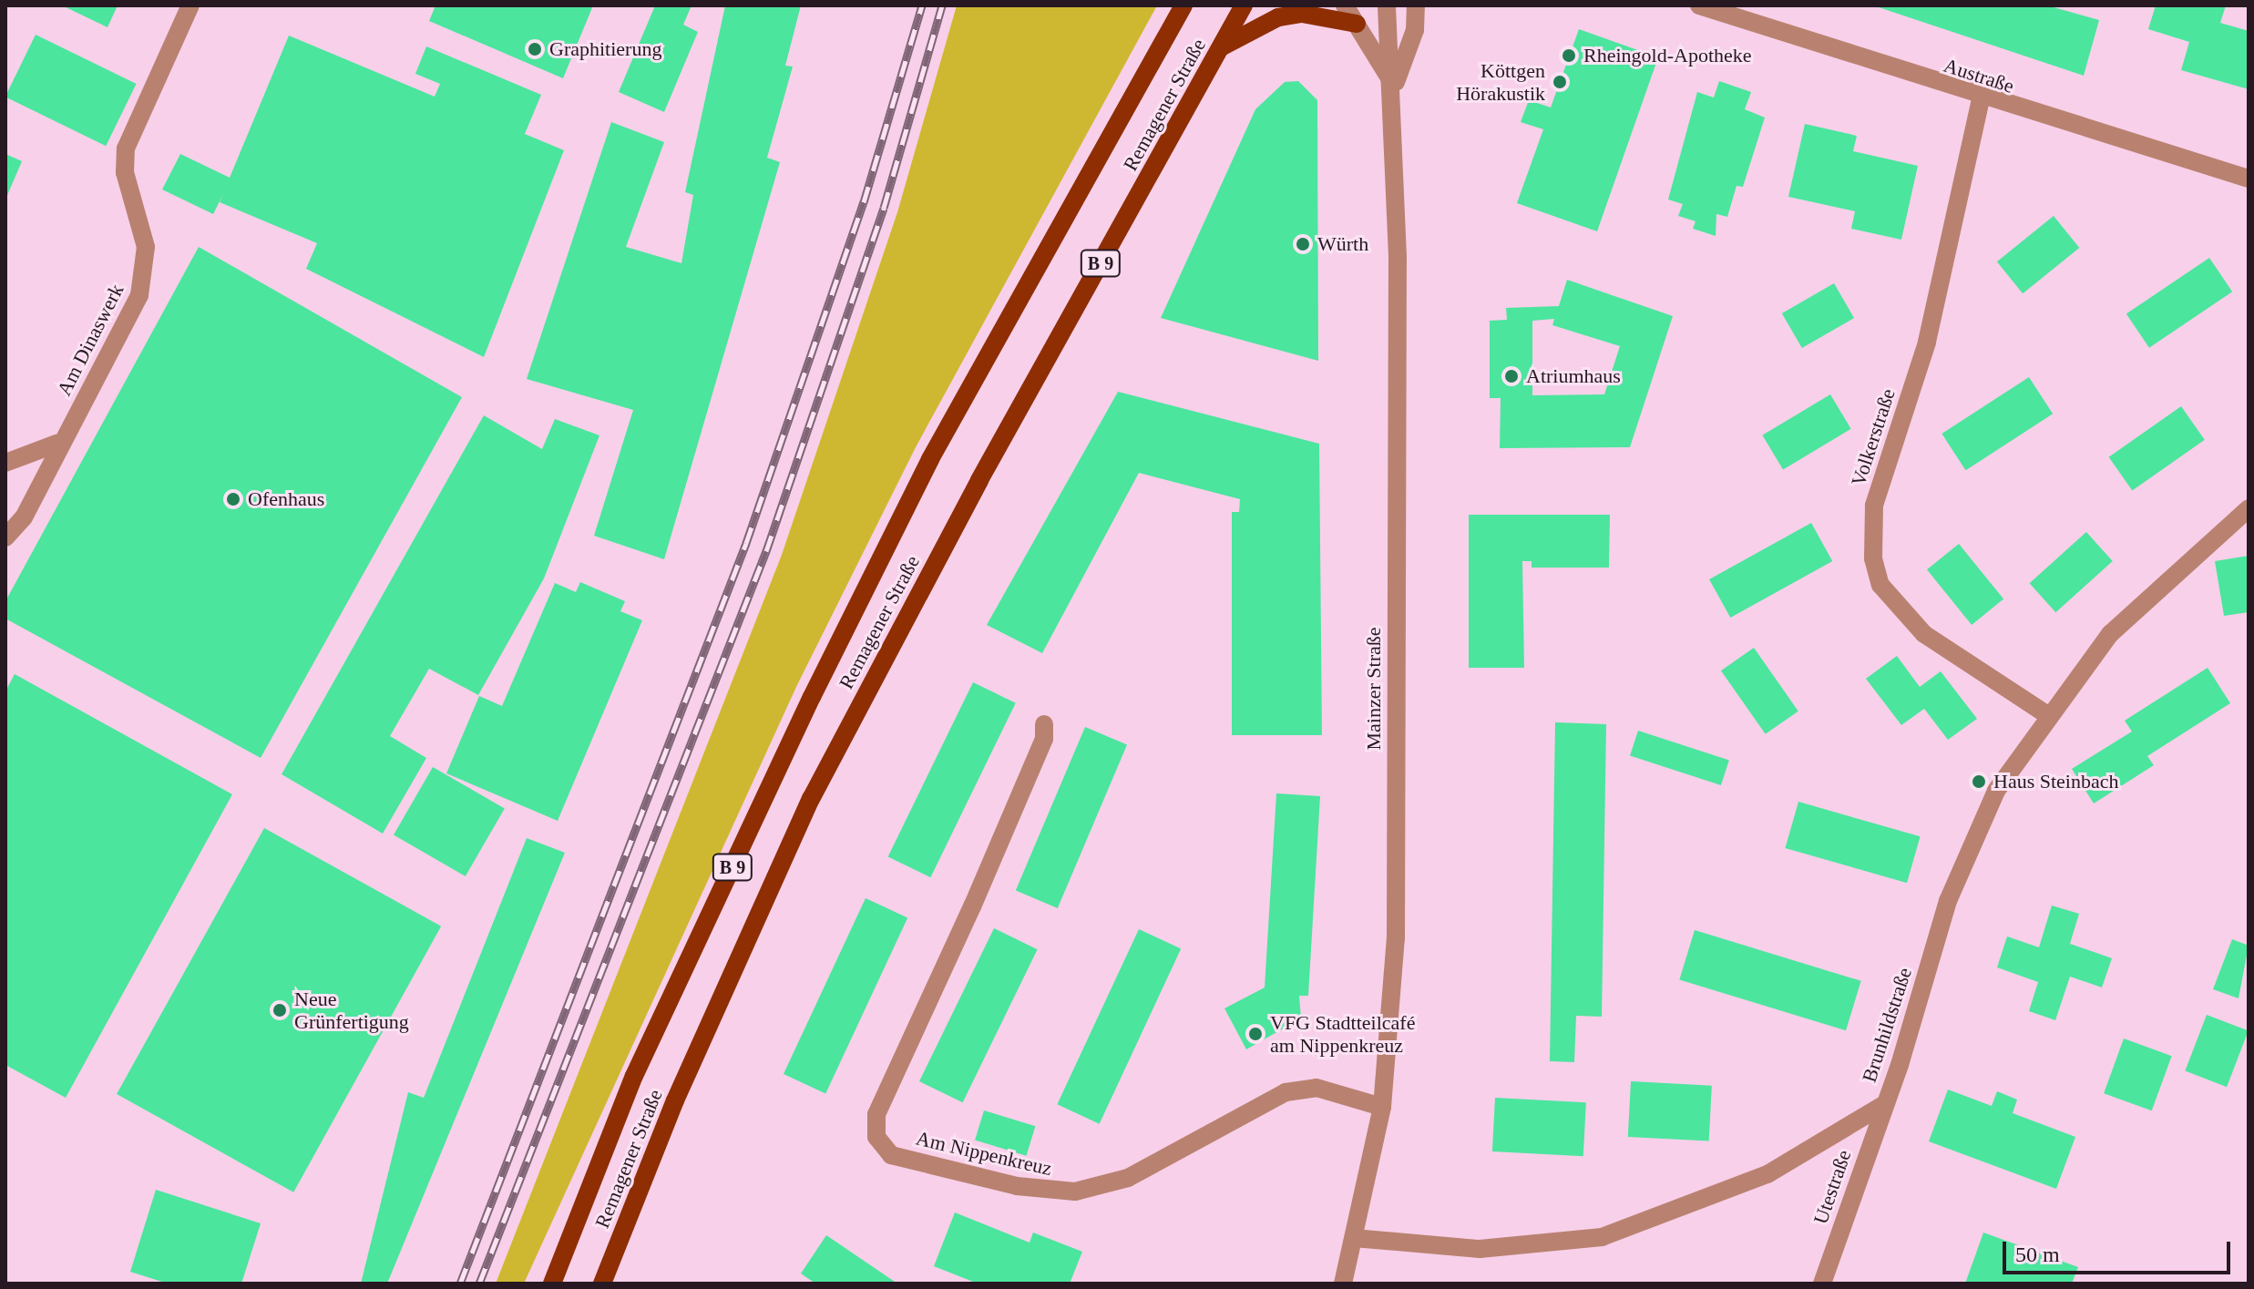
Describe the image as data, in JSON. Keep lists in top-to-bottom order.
{
  "streets": {
    "main road": ["Remagener Straße", "B 9"],
    "street": [
      "Austraße",
      "Am Dinaswerk",
      "Volkerstraße",
      "Mainzer Straße",
      "Brunhildstraße",
      "Am Nippenkreuz",
      "Utestraße"
    ]
  },
  "crossings": [
    ["Austraße", "Volkerstraße"],
    ["Volkerstraße", "Brunhildstraße"],
    ["Mainzer Straße", "Brunhildstraße"],
    ["Mainzer Straße", "Am Nippenkreuz"],
    ["Brunhildstraße", "Utestraße"]
  ],
  "places": [
    "Graphitierung",
    "Rheingold-Apotheke",
    "Köttgen Hörakustik",
    "Würth",
    "Atriumhaus",
    "Ofenhaus",
    "Haus Steinbach",
    "Neue Grünfertigung",
    "VFG Stadtteilcafé am Nippenkreuz"
  ],
  "scale_bar": "50 m"
}
